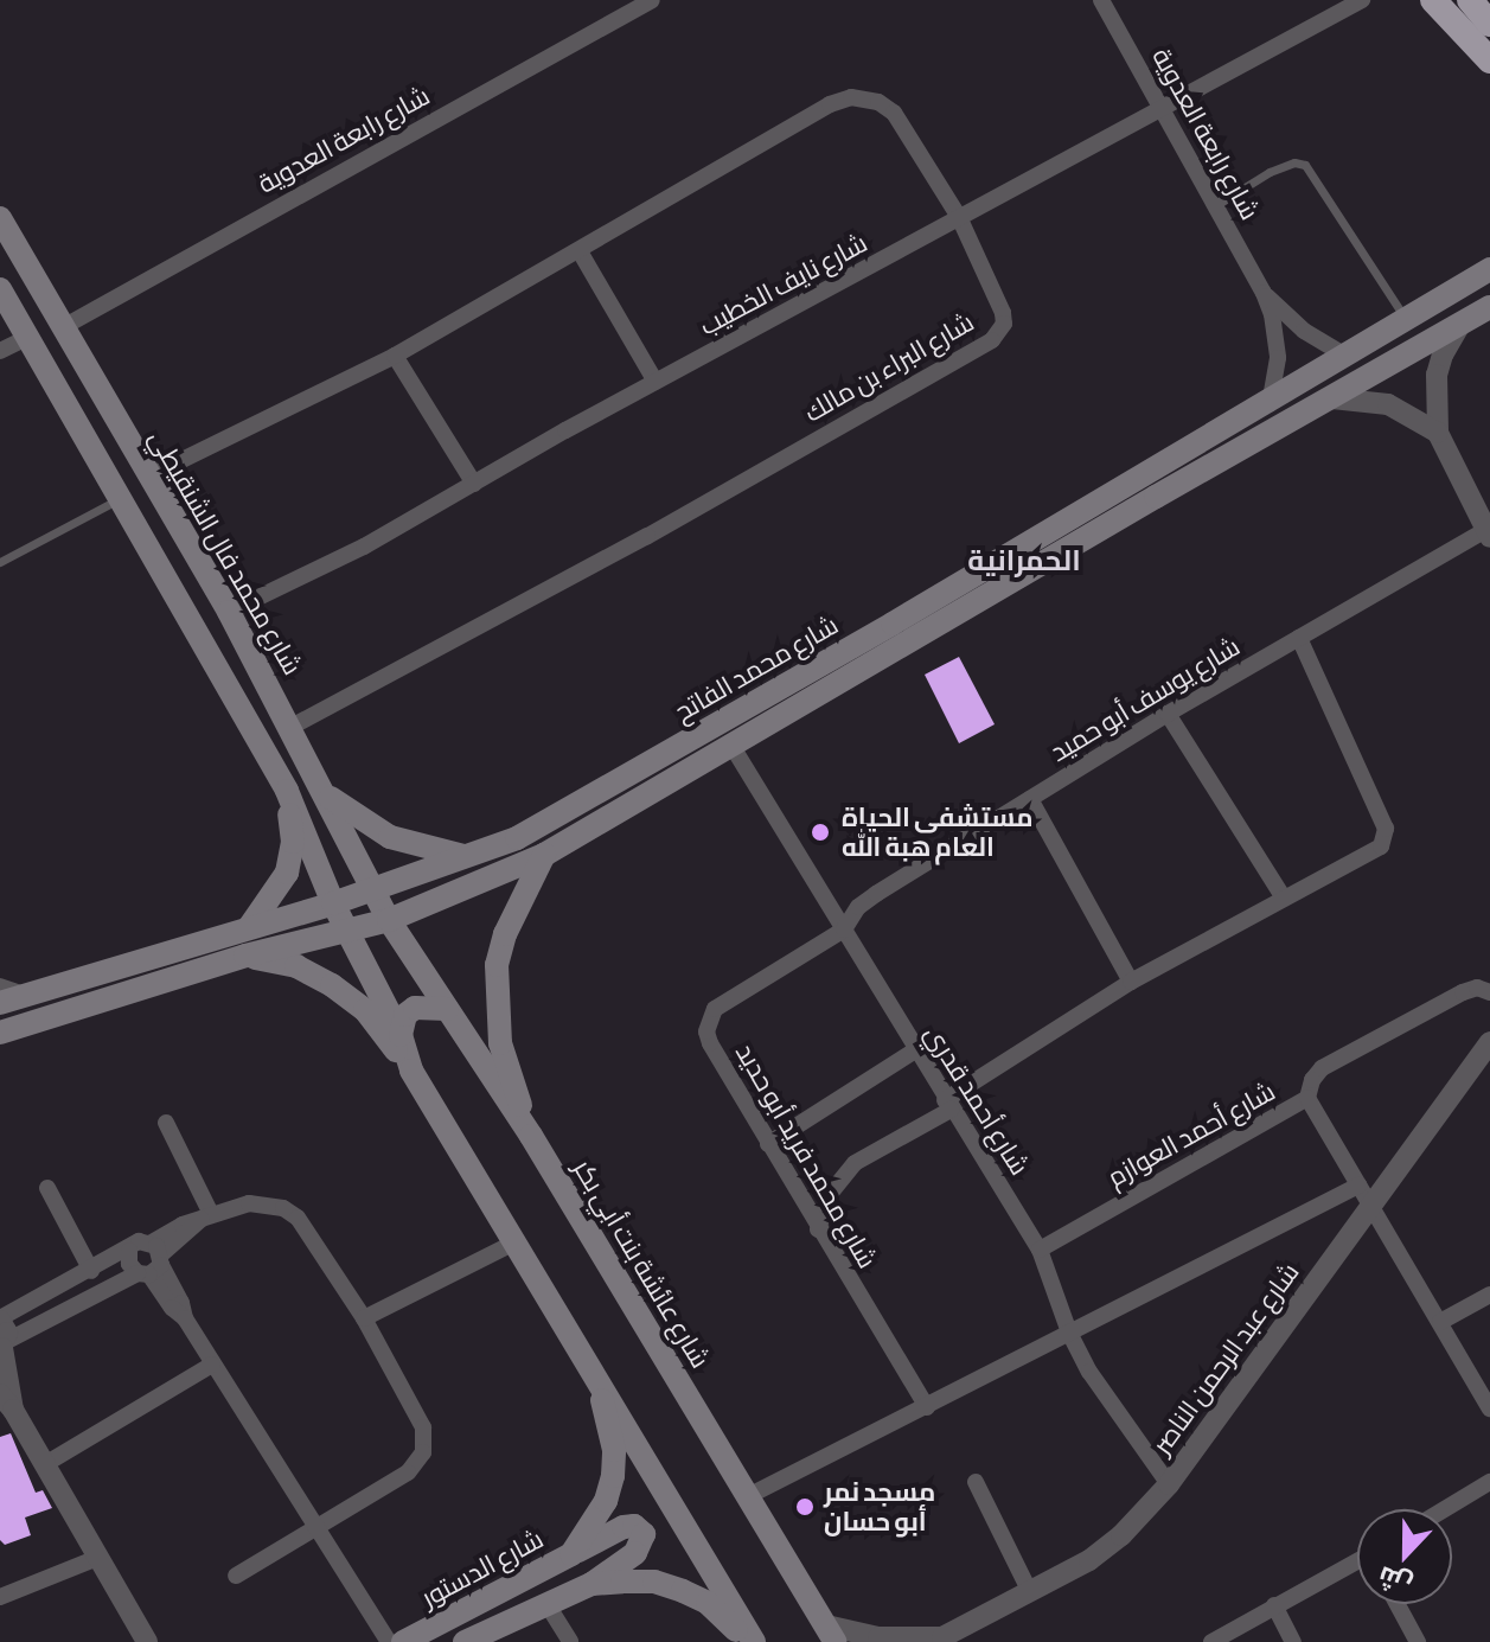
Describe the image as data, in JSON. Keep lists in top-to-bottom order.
{
  "streets": {
    "main road": [
      "شارع محمد فال الشنقيطي",
      "شارع محمد الفاتح",
      "شارع عائشة بنت أبي بكر",
      "شارع الدستور"
    ],
    "street": [
      "شارع رابعة العدوية",
      "شارع نايف الخطيب",
      "شارع البراء بن مالك",
      "شارع يوسف أبو حميد",
      "شارع أحمد قدري",
      "شارع أحمد العوازم",
      "شارع محمد فريد أبو حديد",
      "شارع عبد الرحمن الناصر"
    ]
  },
  "crossings": [
    ["شارع رابعة العدوية", "شارع نايف الخطيب"],
    ["شارع رابعة العدوية", "شارع محمد فال الشنقيطي"],
    ["شارع رابعة العدوية", "شارع محمد الفاتح"],
    ["شارع نايف الخطيب", "شارع البراء بن مالك"],
    ["شارع نايف الخطيب", "شارع محمد فال الشنقيطي"],
    ["شارع البراء بن مالك", "شارع محمد فال الشنقيطي"],
    ["شارع محمد فال الشنقيطي", "شارع محمد الفاتح"],
    ["شارع محمد فال الشنقيطي", "شارع عائشة بنت أبي بكر"],
    ["شارع يوسف أبو حميد", "شارع أحمد قدري"],
    ["شارع يوسف أبو حميد", "شارع محمد فريد أبو حديد"],
    ["شارع أحمد قدري", "شارع أحمد العوازم"],
    ["شارع أحمد قدري", "شارع محمد فريد أبو حديد"],
    ["شارع أحمد قدري", "شارع عبد الرحمن الناصر"],
    ["شارع أحمد العوازم", "شارع عبد الرحمن الناصر"],
    ["شارع عائشة بنت أبي بكر", "شارع عبد الرحمن الناصر"]
  ],
  "districts": ["الحمرانية"],
  "places": ["مستشفى الحياة العام هبة الله", "مسجد نمر أبو حسان"],
  "north": "bottom"
}
